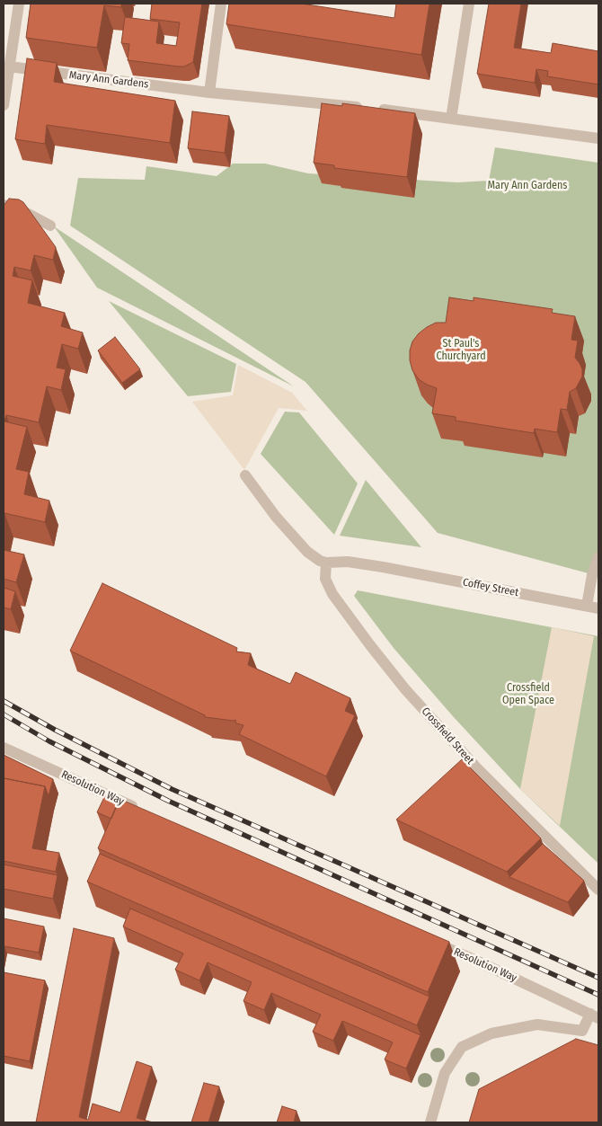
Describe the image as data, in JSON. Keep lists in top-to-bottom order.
{
  "streets": {
    "street": [
      "Mary Ann Gardens",
      "Coffey Street",
      "Crossfield Street",
      "Resolution Way"
    ]
  },
  "crossings": [
    ["Coffey Street", "Crossfield Street"]
  ],
  "parks": ["Mary Ann Gardens", "St Paul's Churchyard", "Crossfield Open Space"]
}
